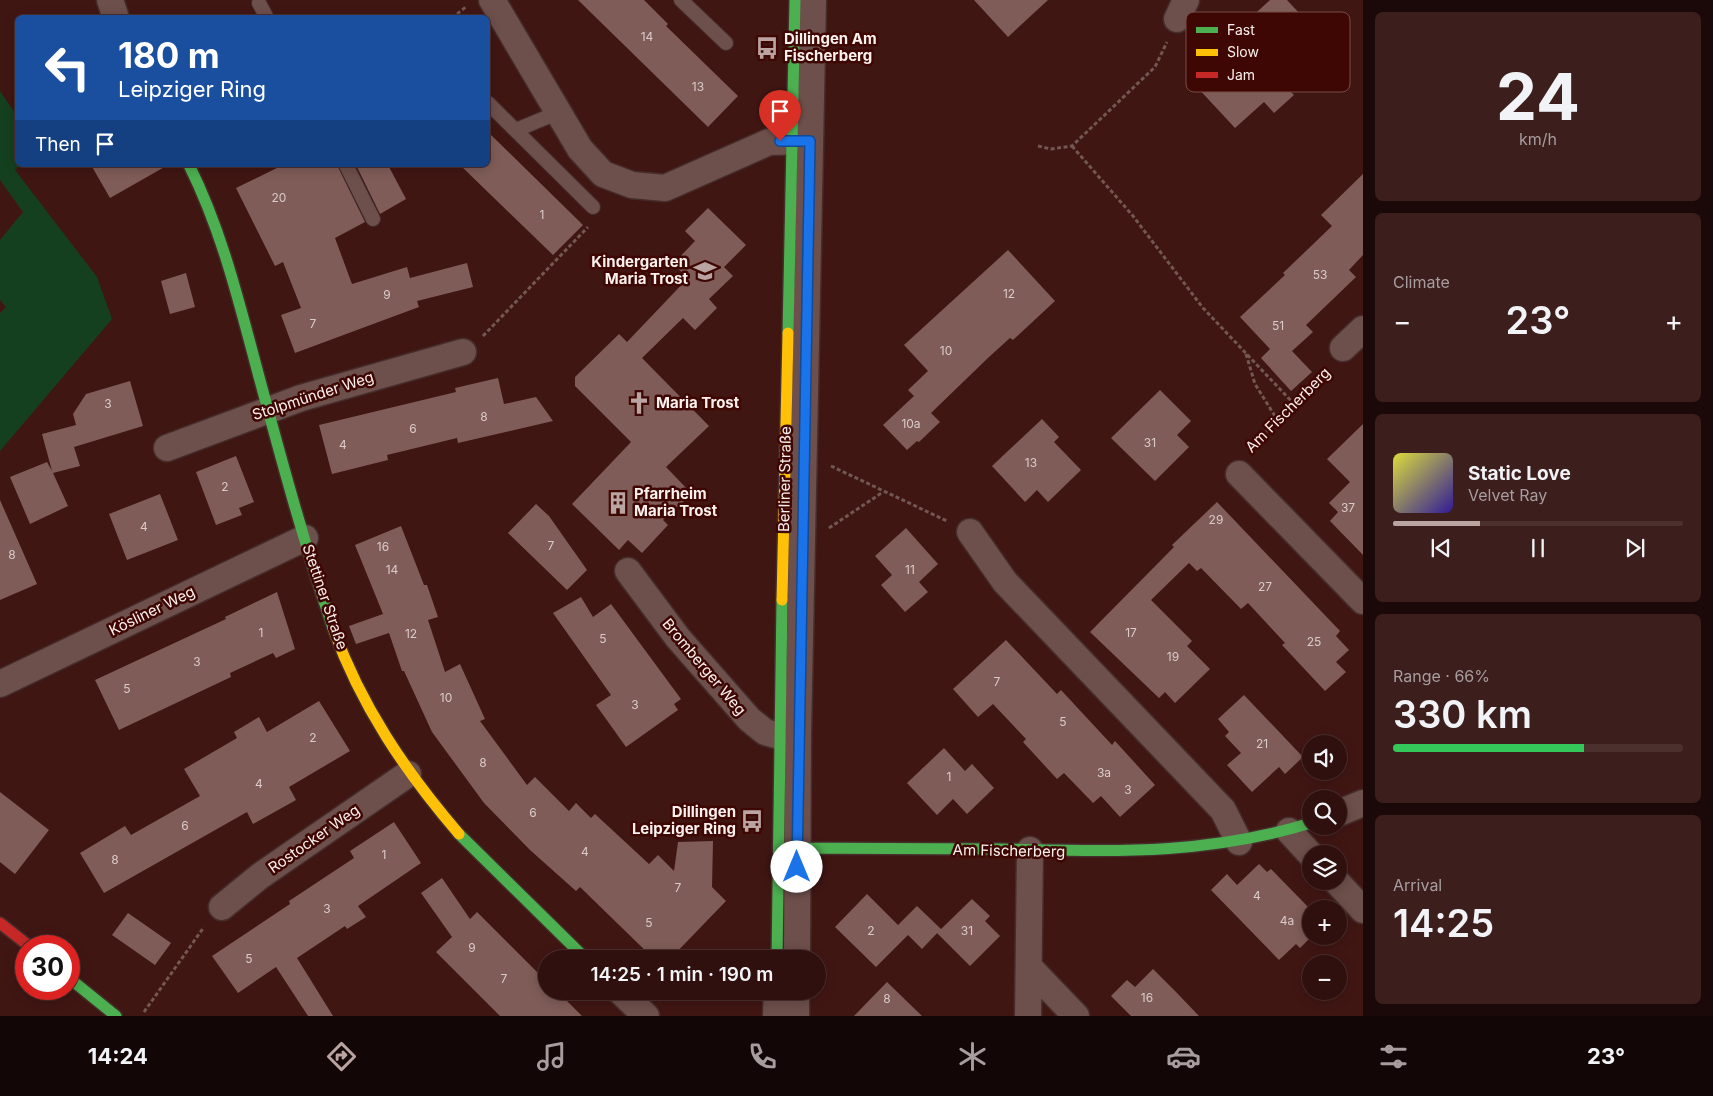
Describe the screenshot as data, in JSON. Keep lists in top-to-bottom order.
{
  "streets": {
    "street": [
      "Stolpmünder Weg",
      "Am Fischerberg",
      "Berliner Straße",
      "Stettiner Straße",
      "Kösliner Weg",
      "Bromberger Weg",
      "Rostocker Weg"
    ]
  },
  "crossings": [
    ["Stolpmünder Weg", "Stettiner Straße"],
    ["Am Fischerberg", "Berliner Straße"],
    ["Berliner Straße", "Bromberger Weg"],
    ["Stettiner Straße", "Kösliner Weg"],
    ["Stettiner Straße", "Rostocker Weg"]
  ],
  "places": {
    "bus stop": ["Dillingen Am Fischerberg", "Dillingen Leipziger Ring"],
    "school or university": ["Kindergarten Maria Trost"],
    "church": ["Maria Trost"],
    "building": ["Pfarrheim Maria Trost"]
  },
  "house_numbers": [
    "14",
    "13",
    "20",
    "1",
    "53",
    "12",
    "9",
    "7",
    "51",
    "10",
    "3",
    "8",
    "10a",
    "6",
    "31",
    "4",
    "13",
    "2",
    "37",
    "29",
    "4",
    "7",
    "16",
    "8",
    "14",
    "11",
    "27",
    "1",
    "17",
    "12",
    "5",
    "25",
    "19",
    "3",
    "7",
    "5",
    "10",
    "3",
    "5",
    "2",
    "21",
    "8",
    "3a",
    "1",
    "4",
    "3",
    "6",
    "6",
    "4",
    "1",
    "8",
    "7",
    "4",
    "3",
    "4a",
    "5",
    "2",
    "31",
    "9",
    "5",
    "7",
    "16",
    "8"
  ],
  "legend": ["Fast", "Slow", "Jam"],
  "page": {
    "tile": [
      ["24", "km/h"],
      "Climate",
      ["Range · 66%", "330 km"],
      ["Arrival", "14:25"]
    ],
    "turn": ["180 m", "Leipziger Ring"],
    "then": "Then",
    "heat": ["−", "23°", "+"],
    "song": ["Static Love", "Velvet Ray"],
    "map_buttons": ["+", "−"],
    "limit": "30",
    "trip": "14:25 · 1 min · 190 m",
    "tabs": ["14:24", "23°"]
  }
}
